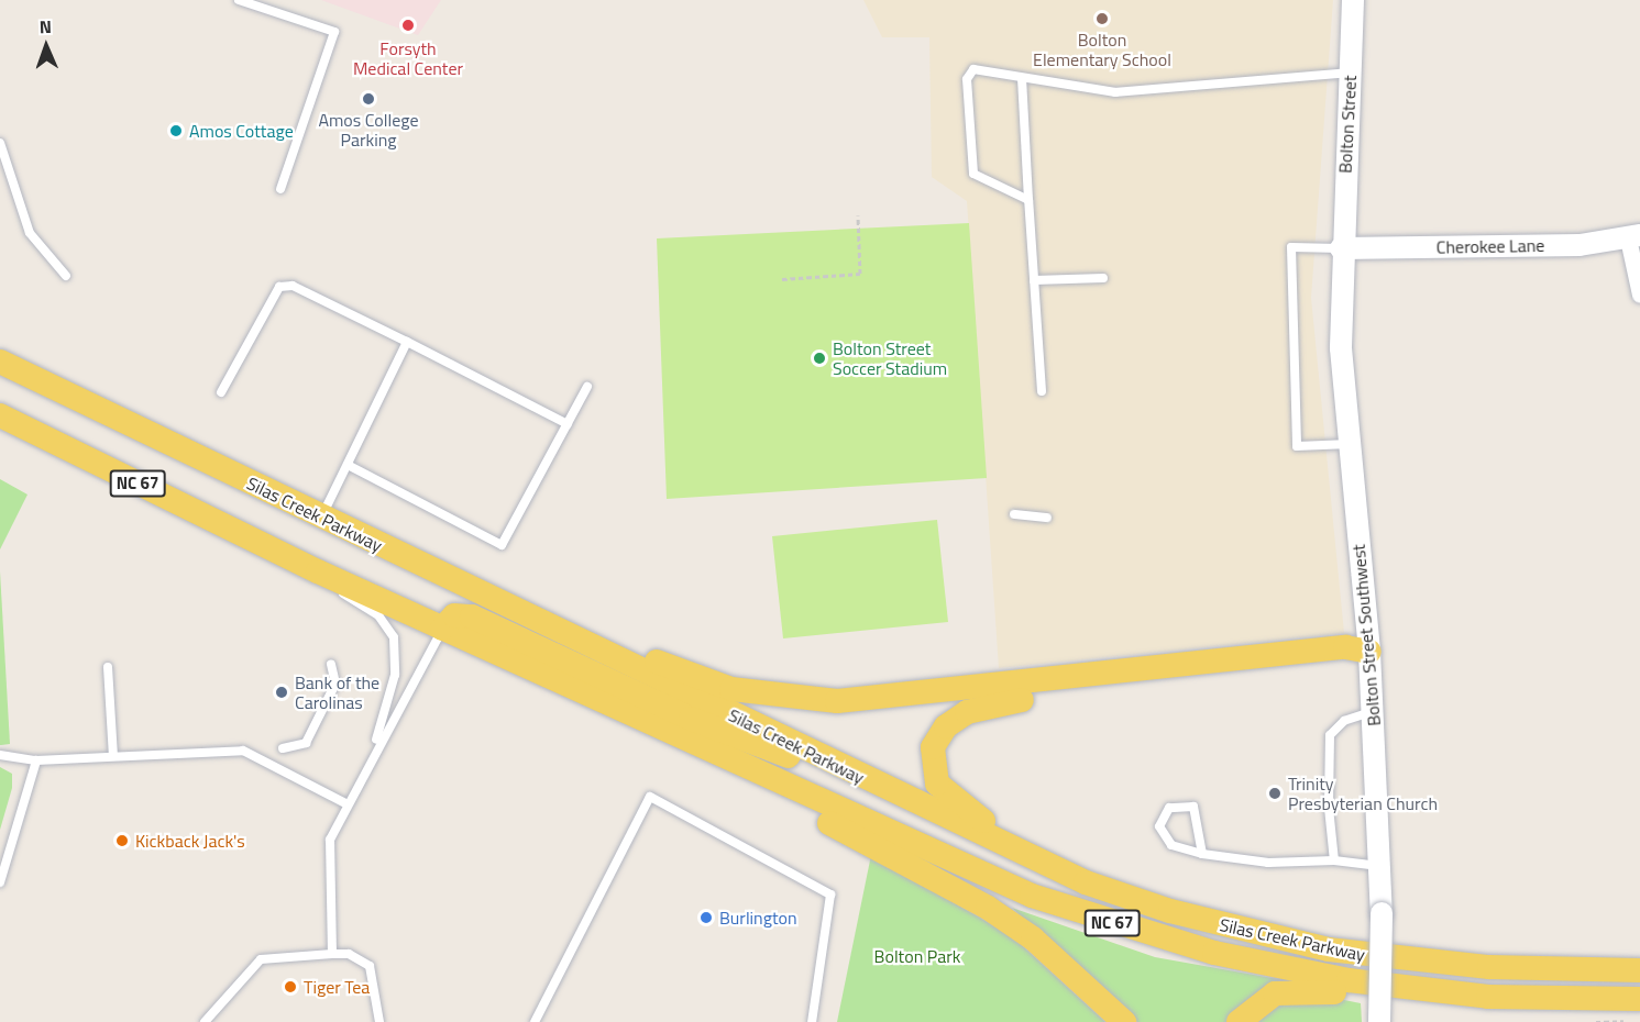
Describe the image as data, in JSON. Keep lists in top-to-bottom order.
{
  "streets": {
    "main road": ["NC 67", "Silas Creek Parkway"],
    "street": ["Bolton Street", "Cherokee Lane", "Bolton Street Southwest"]
  },
  "crossings": [
    ["Bolton Street", "Cherokee Lane"],
    ["Bolton Street", "Bolton Street Southwest"],
    ["Cherokee Lane", "Bolton Street Southwest"]
  ],
  "parks": ["Bolton Park"],
  "places": [
    "Bolton Elementary School",
    "Forsyth Medical Center",
    "Amos College Parking",
    "Amos Cottage",
    "Bolton Street Soccer Stadium",
    "Bank of the Carolinas",
    "Trinity Presbyterian Church",
    "Kickback Jack's",
    "Burlington",
    "Tiger Tea"
  ],
  "north": "top"
}
